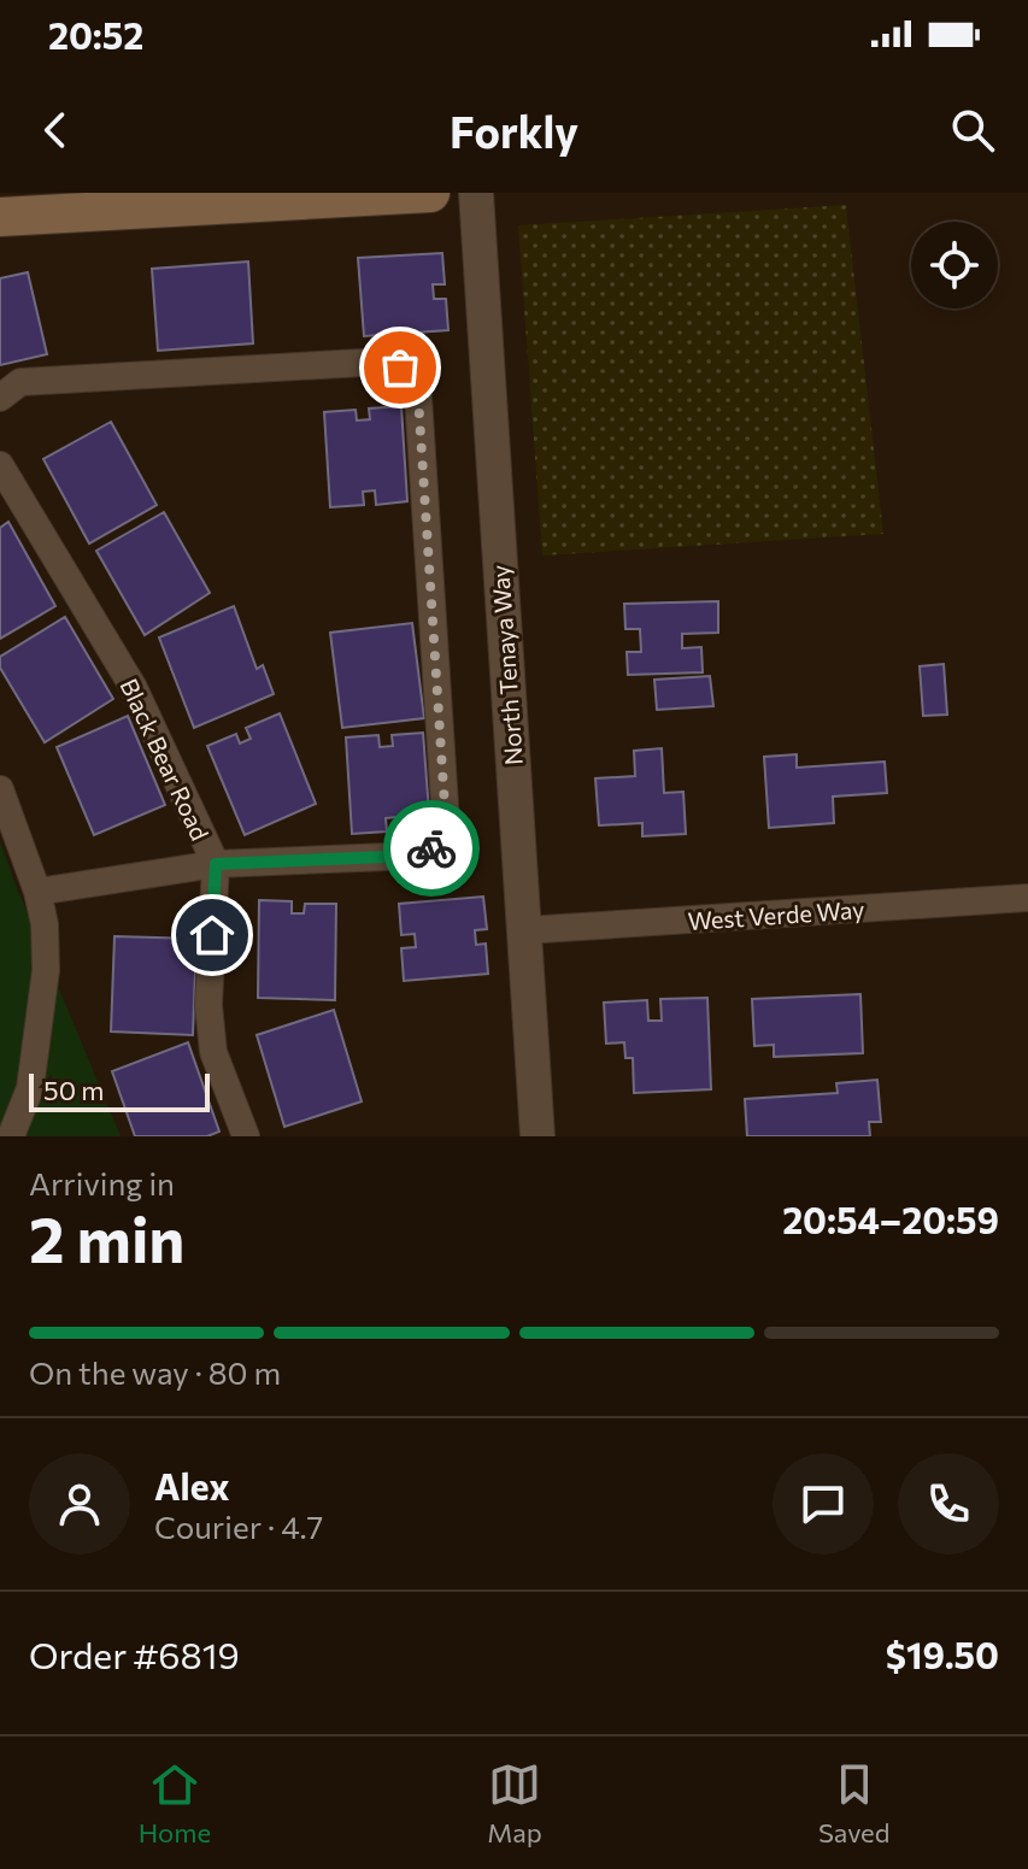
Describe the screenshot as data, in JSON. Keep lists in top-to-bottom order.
{
  "streets": {
    "street": ["North Tenaya Way", "Black Bear Road", "West Verde Way"]
  },
  "crossings": [
    ["North Tenaya Way", "West Verde Way"]
  ],
  "scale_bar": "50 m",
  "page": {
    "status": "20:52",
    "header": "Forkly",
    "scale": "50 m",
    "heading": ["2 min", "Arriving in", "20:54–20:59"],
    "panel": [
      "Alex",
      "Courier · 4.7",
      "Order #6819",
      "$19.50"
    ],
    "bar": "On the way · 80 m",
    "tabs": ["Home", "Map", "Saved"]
  }
}
